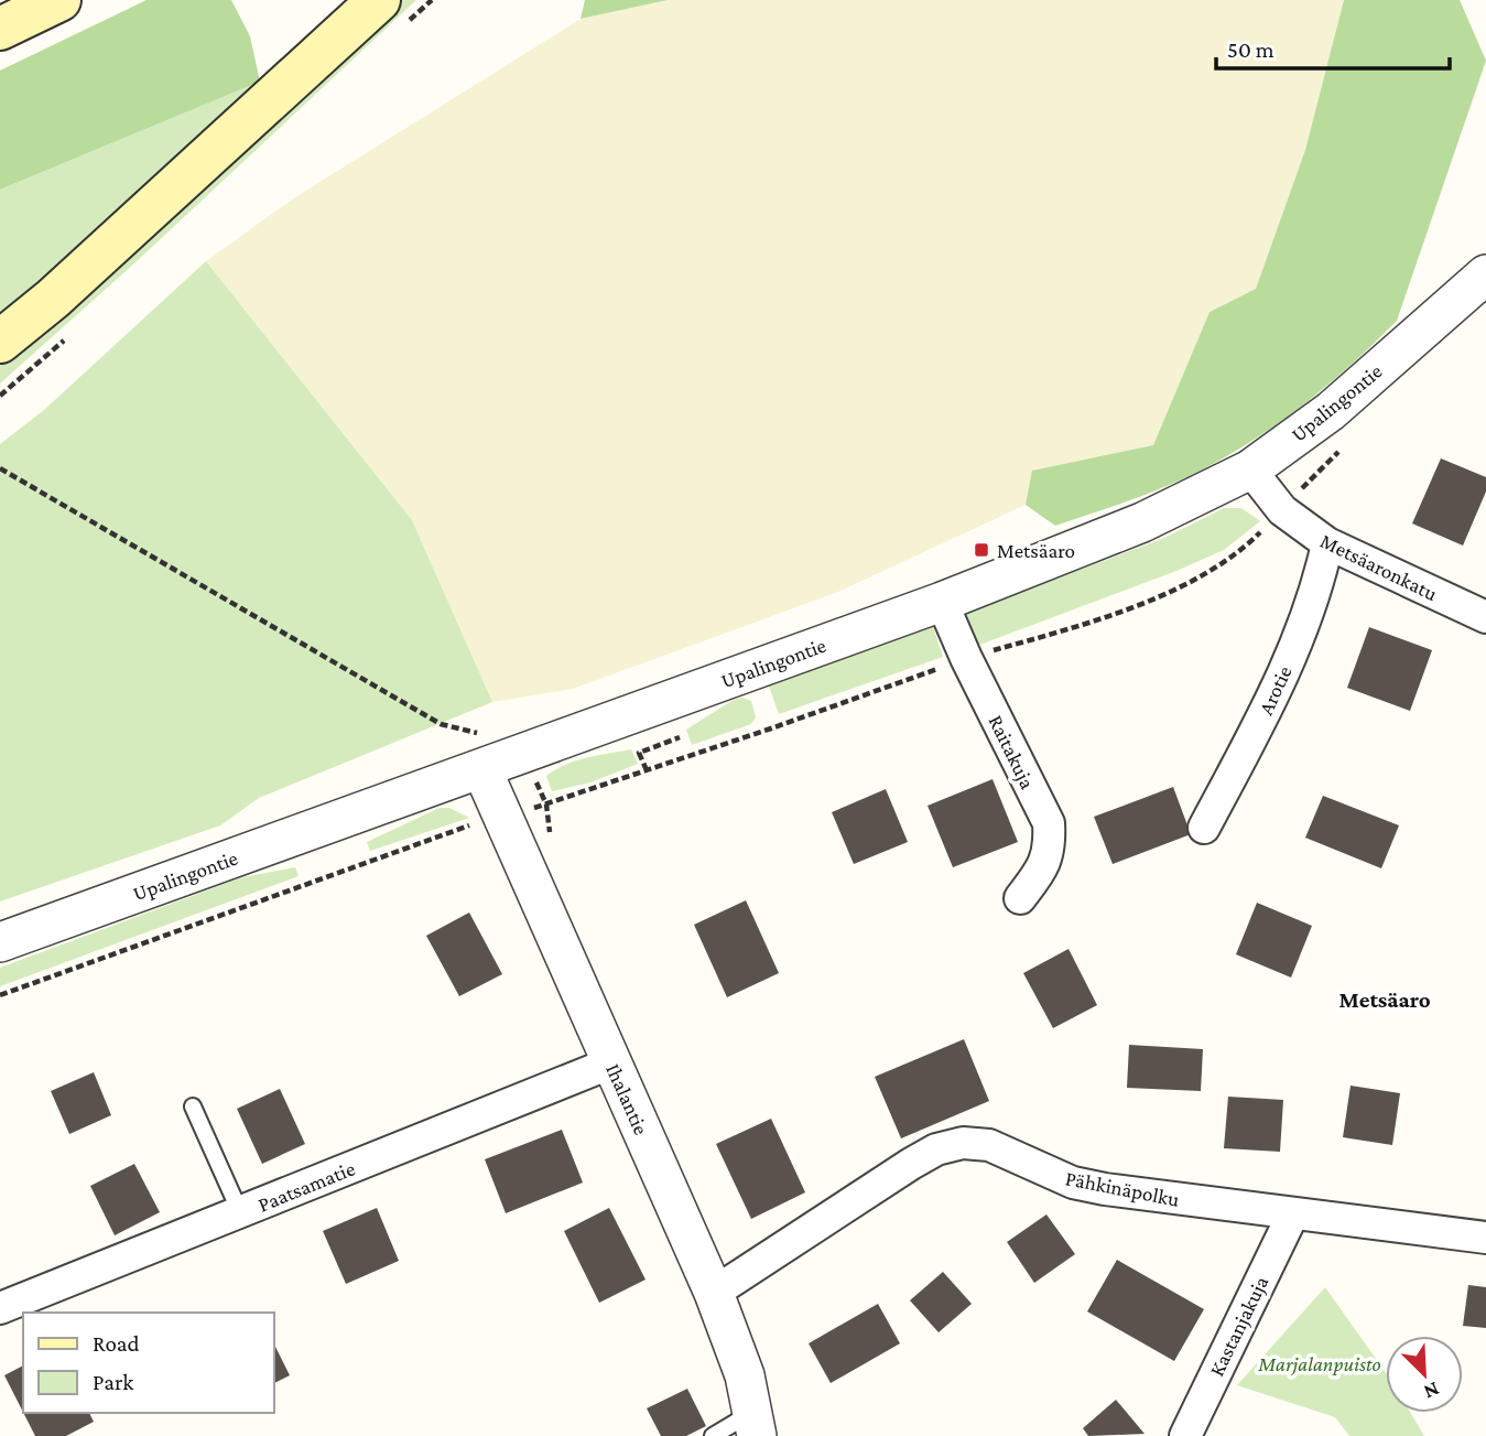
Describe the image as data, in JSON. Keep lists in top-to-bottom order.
{
  "streets": {
    "street": [
      "Upalingontie",
      "Metsäaronkatu",
      "Arotie",
      "Raitakuja",
      "Ihalantie",
      "Paatsamatie",
      "Pähkinäpolku",
      "Kastanjakuja"
    ]
  },
  "crossings": [
    ["Upalingontie", "Metsäaronkatu"],
    ["Upalingontie", "Raitakuja"],
    ["Upalingontie", "Ihalantie"],
    ["Metsäaronkatu", "Arotie"],
    ["Ihalantie", "Paatsamatie"],
    ["Ihalantie", "Pähkinäpolku"],
    ["Pähkinäpolku", "Kastanjakuja"]
  ],
  "districts": ["Metsäaro"],
  "parks": ["Marjalanpuisto"],
  "places": {
    "transit": ["Metsäaro"]
  },
  "legend": ["Road", "Park"],
  "scale_bar": "50 m",
  "north": "bottom right"
}
